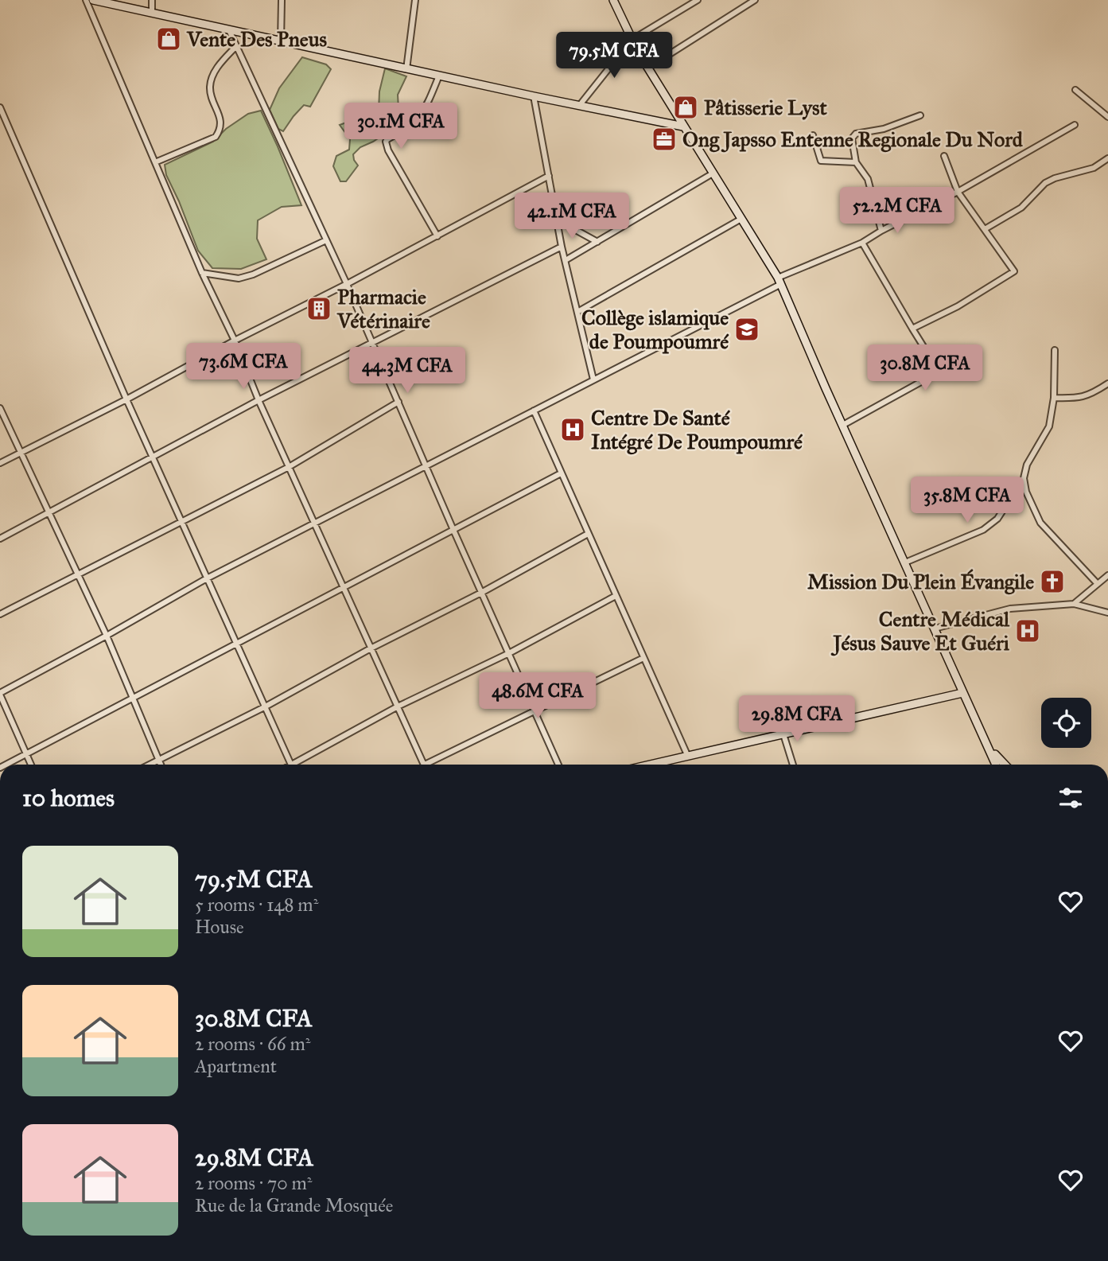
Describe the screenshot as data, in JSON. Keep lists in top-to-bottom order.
{
  "places": {
    "shop": ["Vente Des Pneus", "Pâtisserie Lyst"],
    "office": ["Ong Japsso Entenne Regionale Du Nord"],
    "building": ["Pharmacie Vétérinaire"],
    "school or university": ["Collège islamique de Poumpoumré"],
    "hospital": ["Centre De Santé Intégré De Poumpoumré", "Centre Médical Jésus Sauve Et Guéri"],
    "church": ["Mission Du Plein Évangile"]
  },
  "page": {
    "price": [
      "79.5M CFA",
      "30.1M CFA",
      "52.2M CFA",
      "42.1M CFA",
      "73.6M CFA",
      "30.8M CFA",
      "44.3M CFA",
      "35.8M CFA",
      "48.6M CFA",
      "29.8M CFA"
    ],
    "heading": "10 homes",
    "list": [
      {
        "name": "79.5M CFA",
        "note": "5 rooms · 148 m² · House"
      },
      {
        "name": "30.8M CFA",
        "note": "2 rooms · 66 m² · Apartment"
      },
      {
        "name": "29.8M CFA",
        "note": "2 rooms · 70 m² · Rue de la Grande Mosquée"
      }
    ]
  }
}
